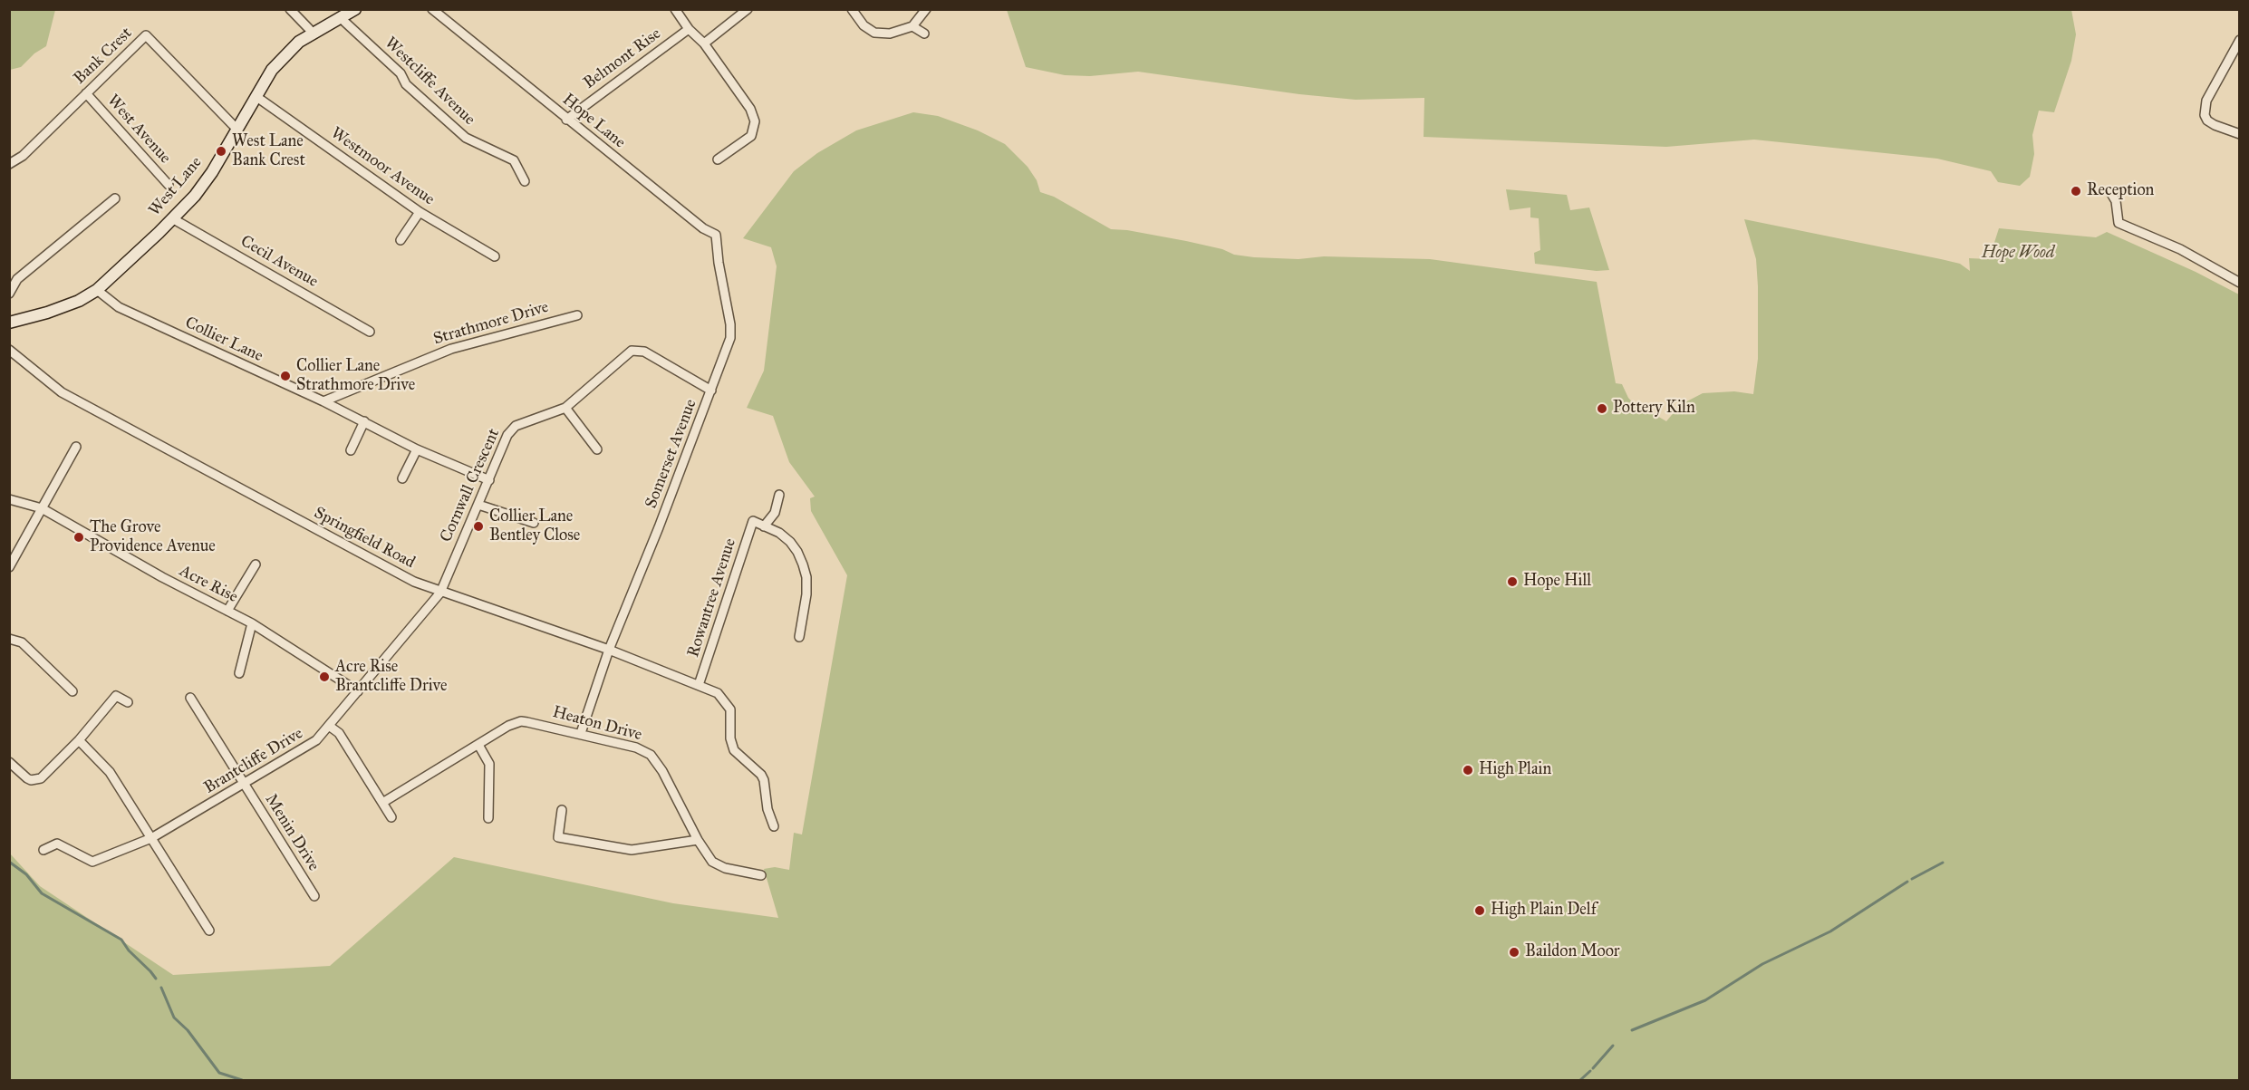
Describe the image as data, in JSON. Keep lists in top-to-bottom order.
{
  "streets": {
    "street": [
      "Bank Crest",
      "Belmont Rise",
      "Westcliffe Avenue",
      "Hope Lane",
      "West Avenue",
      "Westmoor Avenue",
      "West Lane",
      "Cecil Avenue",
      "Strathmore Drive",
      "Collier Lane",
      "Somerset Avenue",
      "Cornwall Crescent",
      "Springfield Road",
      "Acre Rise",
      "Rowantree Avenue",
      "Heaton Drive",
      "Brantcliffe Drive",
      "Menin Drive"
    ]
  },
  "crossings": [
    ["Bank Crest", "West Avenue"],
    ["Bank Crest", "West Lane"],
    ["Belmont Rise", "Hope Lane"],
    ["Westcliffe Avenue", "West Lane"],
    ["Hope Lane", "Somerset Avenue"],
    ["Westmoor Avenue", "West Lane"],
    ["West Lane", "Cecil Avenue"],
    ["West Lane", "Collier Lane"],
    ["Strathmore Drive", "Collier Lane"],
    ["Collier Lane", "Cornwall Crescent"],
    ["Somerset Avenue", "Cornwall Crescent"],
    ["Somerset Avenue", "Springfield Road"],
    ["Somerset Avenue", "Heaton Drive"],
    ["Cornwall Crescent", "Springfield Road"],
    ["Cornwall Crescent", "Brantcliffe Drive"],
    ["Springfield Road", "Rowantree Avenue"],
    ["Springfield Road", "Brantcliffe Drive"],
    ["Acre Rise", "Brantcliffe Drive"],
    ["Brantcliffe Drive", "Menin Drive"]
  ],
  "parks": ["Hope Wood"],
  "places": [
    "West Lane Bank Crest",
    "Reception",
    "Collier Lane Strathmore Drive",
    "Pottery Kiln",
    "Collier Lane Bentley Close",
    "The Grove Providence Avenue",
    "Hope Hill",
    "Acre Rise Brantcliffe Drive",
    "High Plain",
    "High Plain Delf",
    "Baildon Moor"
  ]
}
